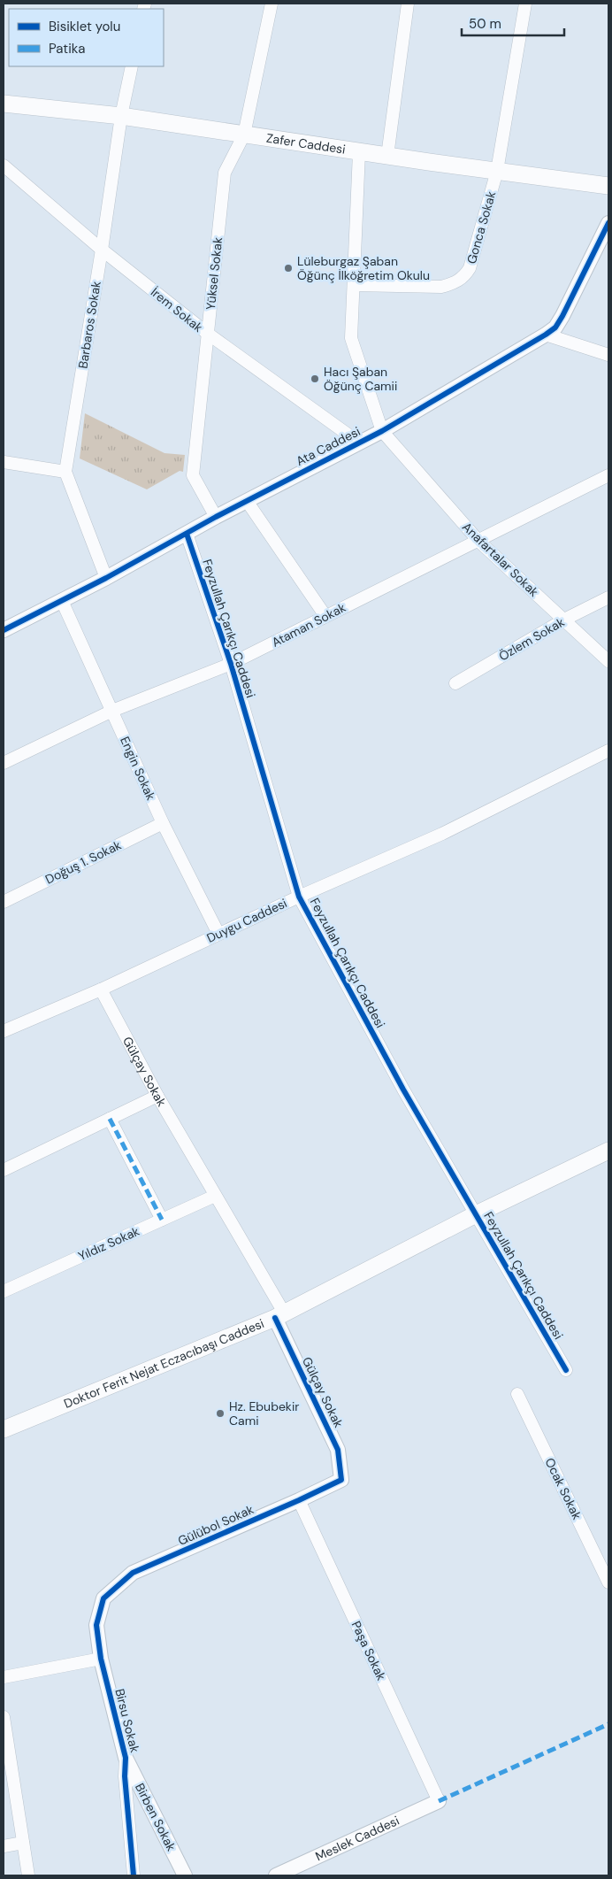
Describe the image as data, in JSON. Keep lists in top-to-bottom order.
{
  "streets": {
    "main road": ["Zafer Caddesi", "Doktor Ferit Nejat Eczacıbaşı Caddesi"],
    "street": [
      "Gonca Sokak",
      "Yüksel Sokak",
      "İrem Sokak",
      "Barbaros Sokak",
      "Ata Caddesi",
      "Anafartalar Sokak",
      "Ataman Sokak",
      "Feyzullah Çarıkçı Caddesi",
      "Özlem Sokak",
      "Engin Sokak",
      "Doğuş 1. Sokak",
      "Duygu Caddesi",
      "Gülçay Sokak",
      "Yıldız Sokak",
      "Ocak Sokak",
      "Gülübol Sokak",
      "Paşa Sokak",
      "Birsu Sokak",
      "Birben Sokak",
      "Meslek Caddesi"
    ]
  },
  "crossings": [
    ["Zafer Caddesi", "Gonca Sokak"],
    ["Zafer Caddesi", "Yüksel Sokak"],
    ["Zafer Caddesi", "Barbaros Sokak"],
    ["Yüksel Sokak", "İrem Sokak"],
    ["Yüksel Sokak", "Ata Caddesi"],
    ["İrem Sokak", "Barbaros Sokak"],
    ["İrem Sokak", "Ata Caddesi"],
    ["Ata Caddesi", "Anafartalar Sokak"],
    ["Ata Caddesi", "Feyzullah Çarıkçı Caddesi"],
    ["Ata Caddesi", "Engin Sokak"],
    ["Anafartalar Sokak", "Ataman Sokak"],
    ["Anafartalar Sokak", "Özlem Sokak"],
    ["Ataman Sokak", "Feyzullah Çarıkçı Caddesi"],
    ["Ataman Sokak", "Engin Sokak"],
    ["Feyzullah Çarıkçı Caddesi", "Duygu Caddesi"],
    ["Feyzullah Çarıkçı Caddesi", "Doktor Ferit Nejat Eczacıbaşı Caddesi"],
    ["Engin Sokak", "Doğuş 1. Sokak"],
    ["Engin Sokak", "Duygu Caddesi"],
    ["Duygu Caddesi", "Gülçay Sokak"],
    ["Gülçay Sokak", "Yıldız Sokak"],
    ["Gülçay Sokak", "Doktor Ferit Nejat Eczacıbaşı Caddesi"],
    ["Gülçay Sokak", "Gülübol Sokak"],
    ["Gülübol Sokak", "Paşa Sokak"],
    ["Gülübol Sokak", "Birsu Sokak"],
    ["Paşa Sokak", "Meslek Caddesi"],
    ["Birsu Sokak", "Birben Sokak"]
  ],
  "places": ["Lüleburgaz Şaban Öğünç İlköğretim Okulu", "Hacı Şaban Öğünç Camii", "Hz. Ebubekir Cami"],
  "legend": ["Bisiklet yolu", "Patika"],
  "scale_bar": "50 m"
}
